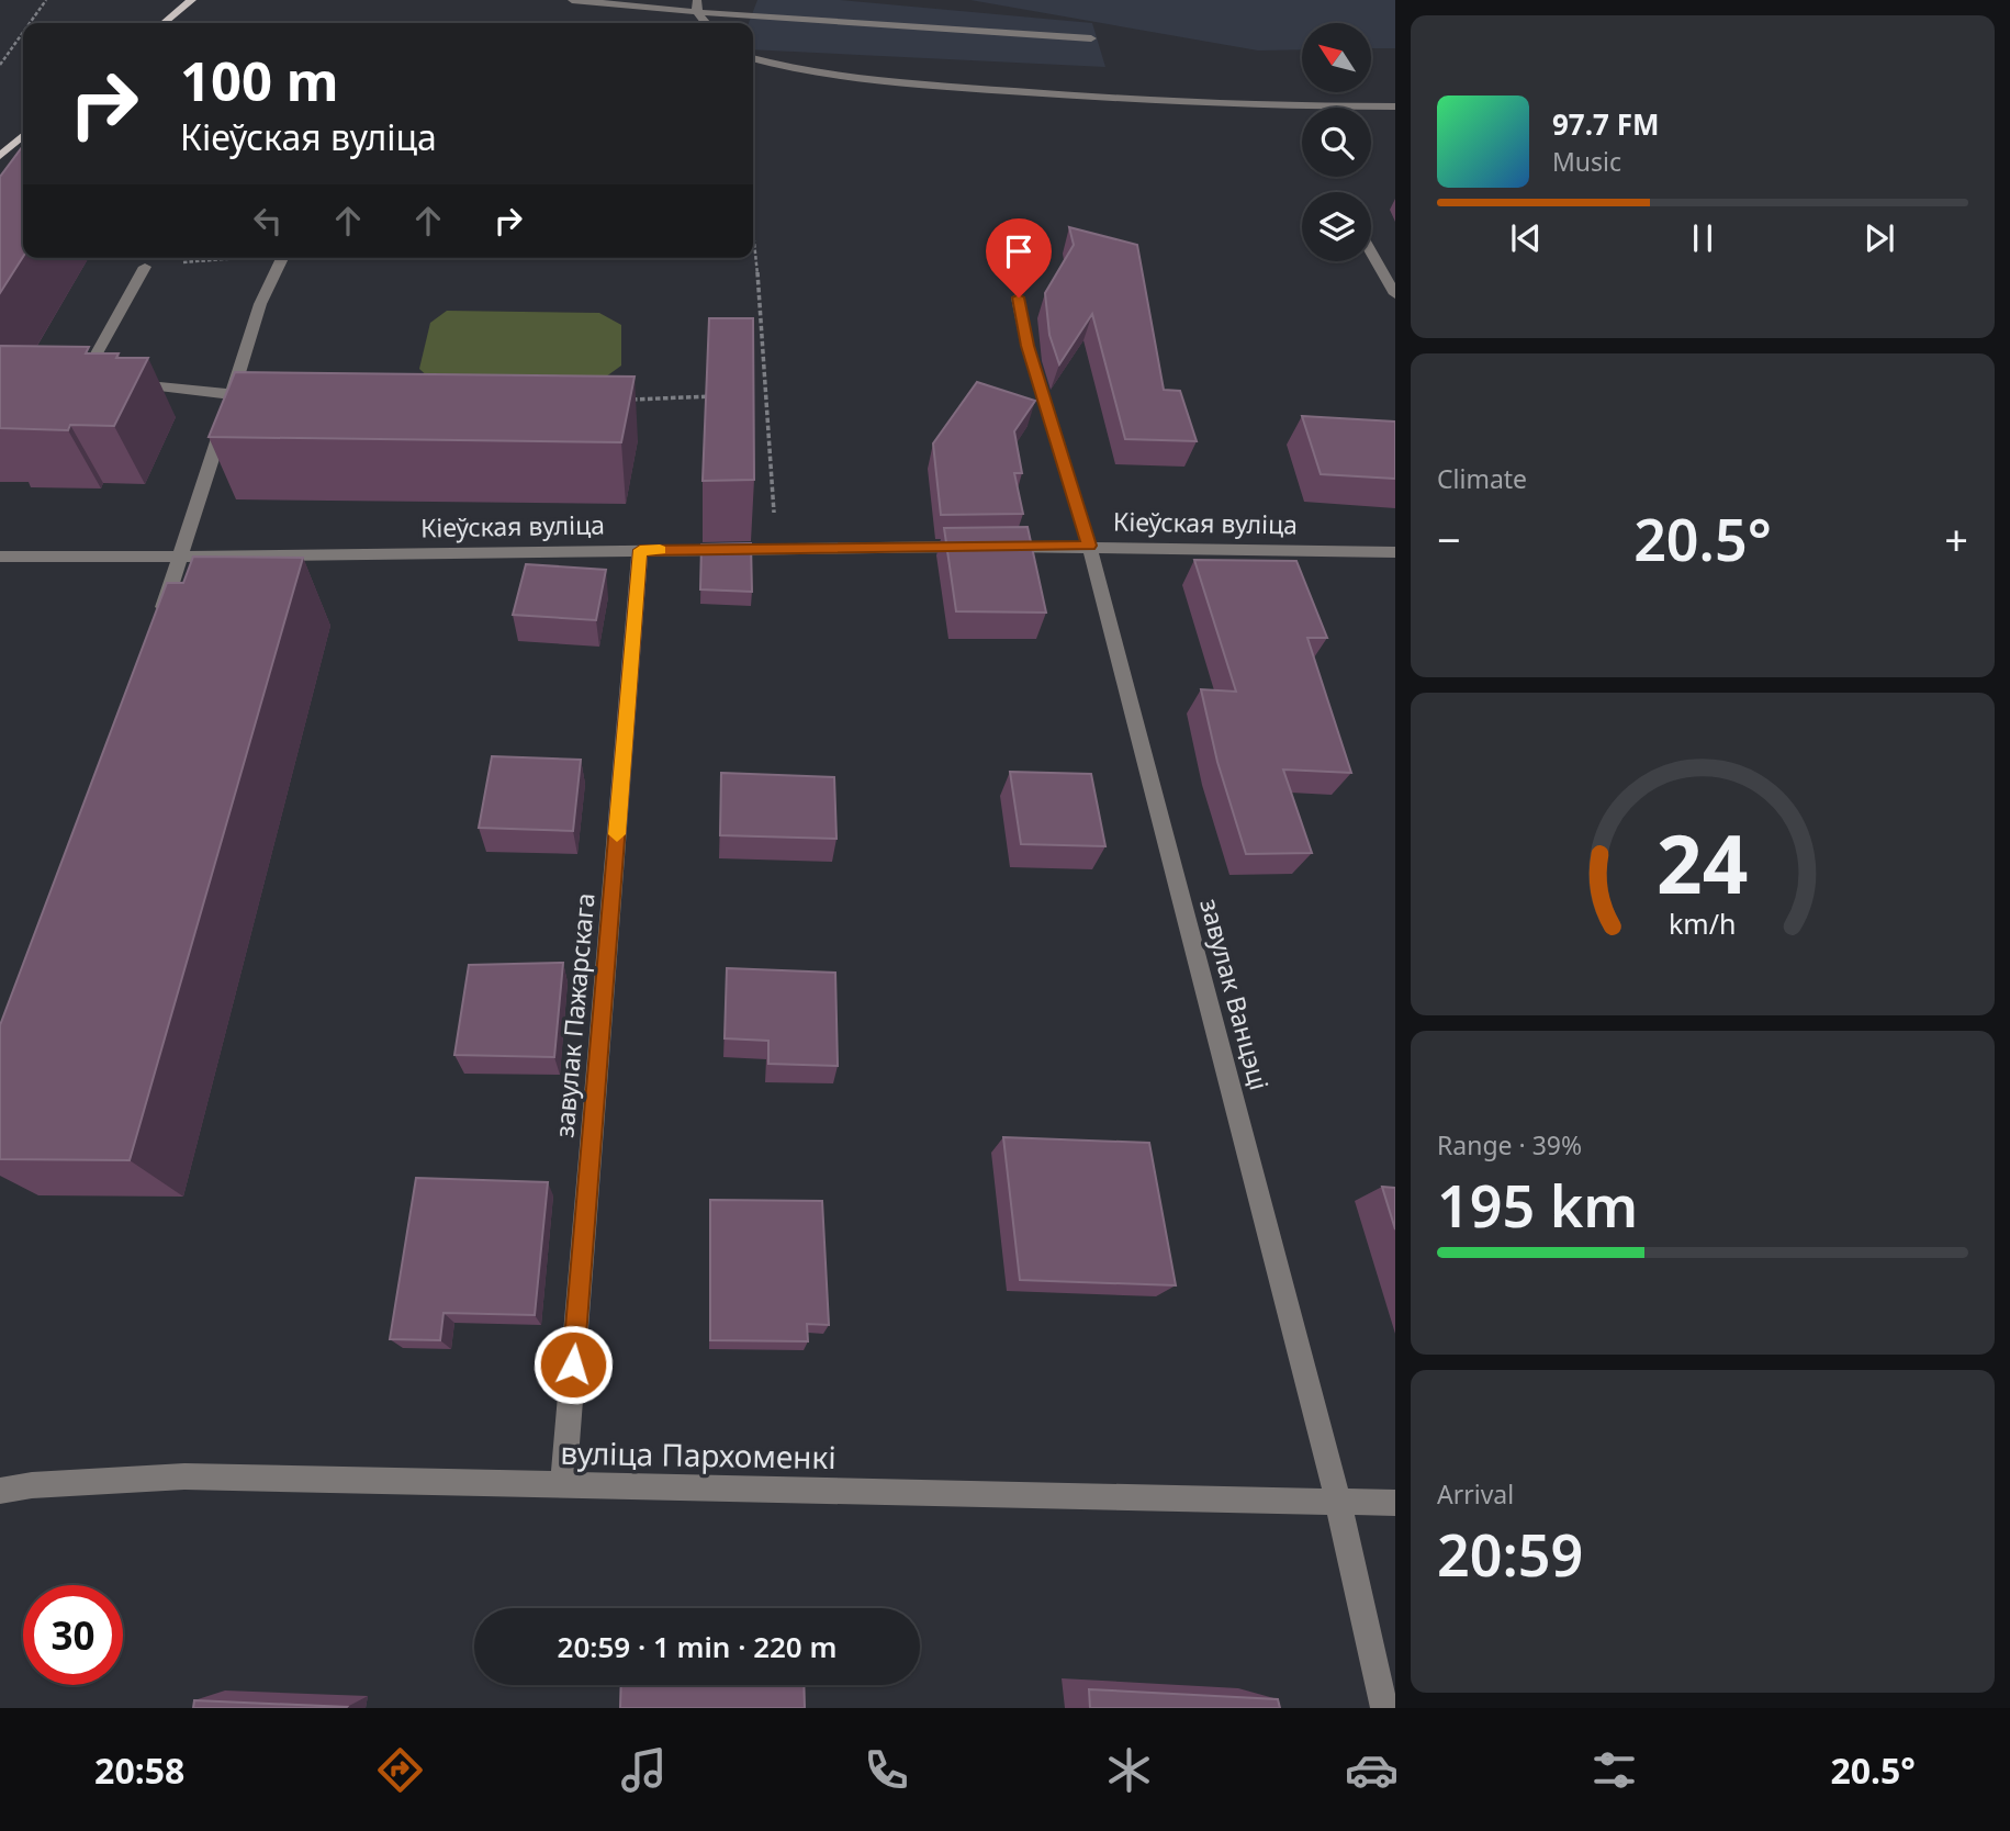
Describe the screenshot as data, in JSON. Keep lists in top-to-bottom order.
{
  "streets": {
    "street": [
      "Кіеўская вуліца",
      "завулак Ванцэці",
      "завулак Пажарскага",
      "вуліца Пархоменкі"
    ]
  },
  "crossings": [
    ["Кіеўская вуліца", "завулак Ванцэці"],
    ["Кіеўская вуліца", "завулак Пажарскага"],
    ["завулак Ванцэці", "вуліца Пархоменкі"],
    ["завулак Пажарскага", "вуліца Пархоменкі"]
  ],
  "north": "top left",
  "page": {
    "turn": ["100 m", "Кіеўская вуліца"],
    "song": ["97.7 FM", "Music"],
    "tile": [
      "Climate",
      ["Range · 39%", "195 km"],
      ["Arrival", "20:59"]
    ],
    "heat": ["−", "20.5°", "+"],
    "limit": "30",
    "trip": "20:59 · 1 min · 220 m",
    "tabs": ["20:58", "20.5°"],
    "gauge": ["24", "km/h"]
  }
}
